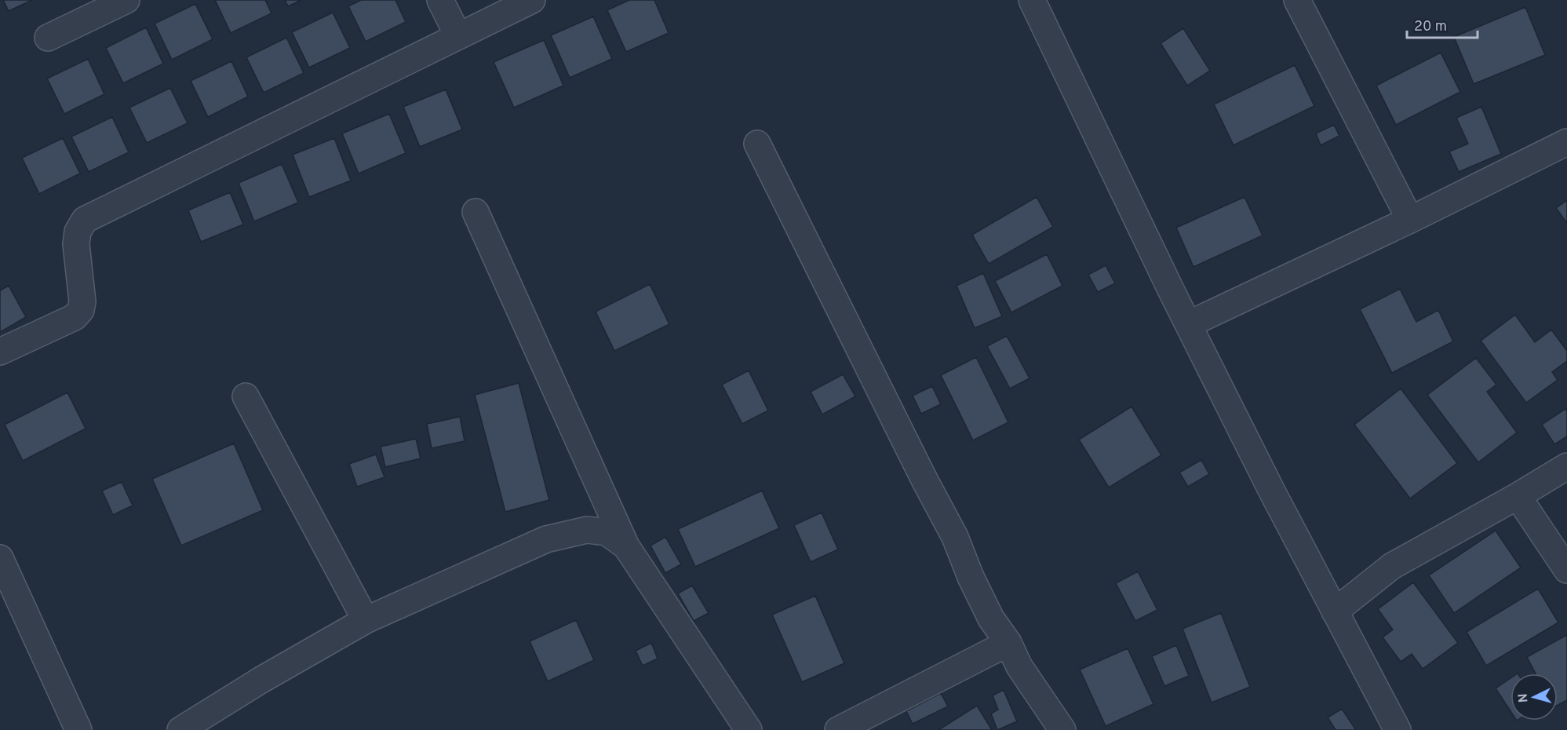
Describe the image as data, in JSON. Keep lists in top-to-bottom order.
{
  "scale_bar": "20 m",
  "north": "left"
}
